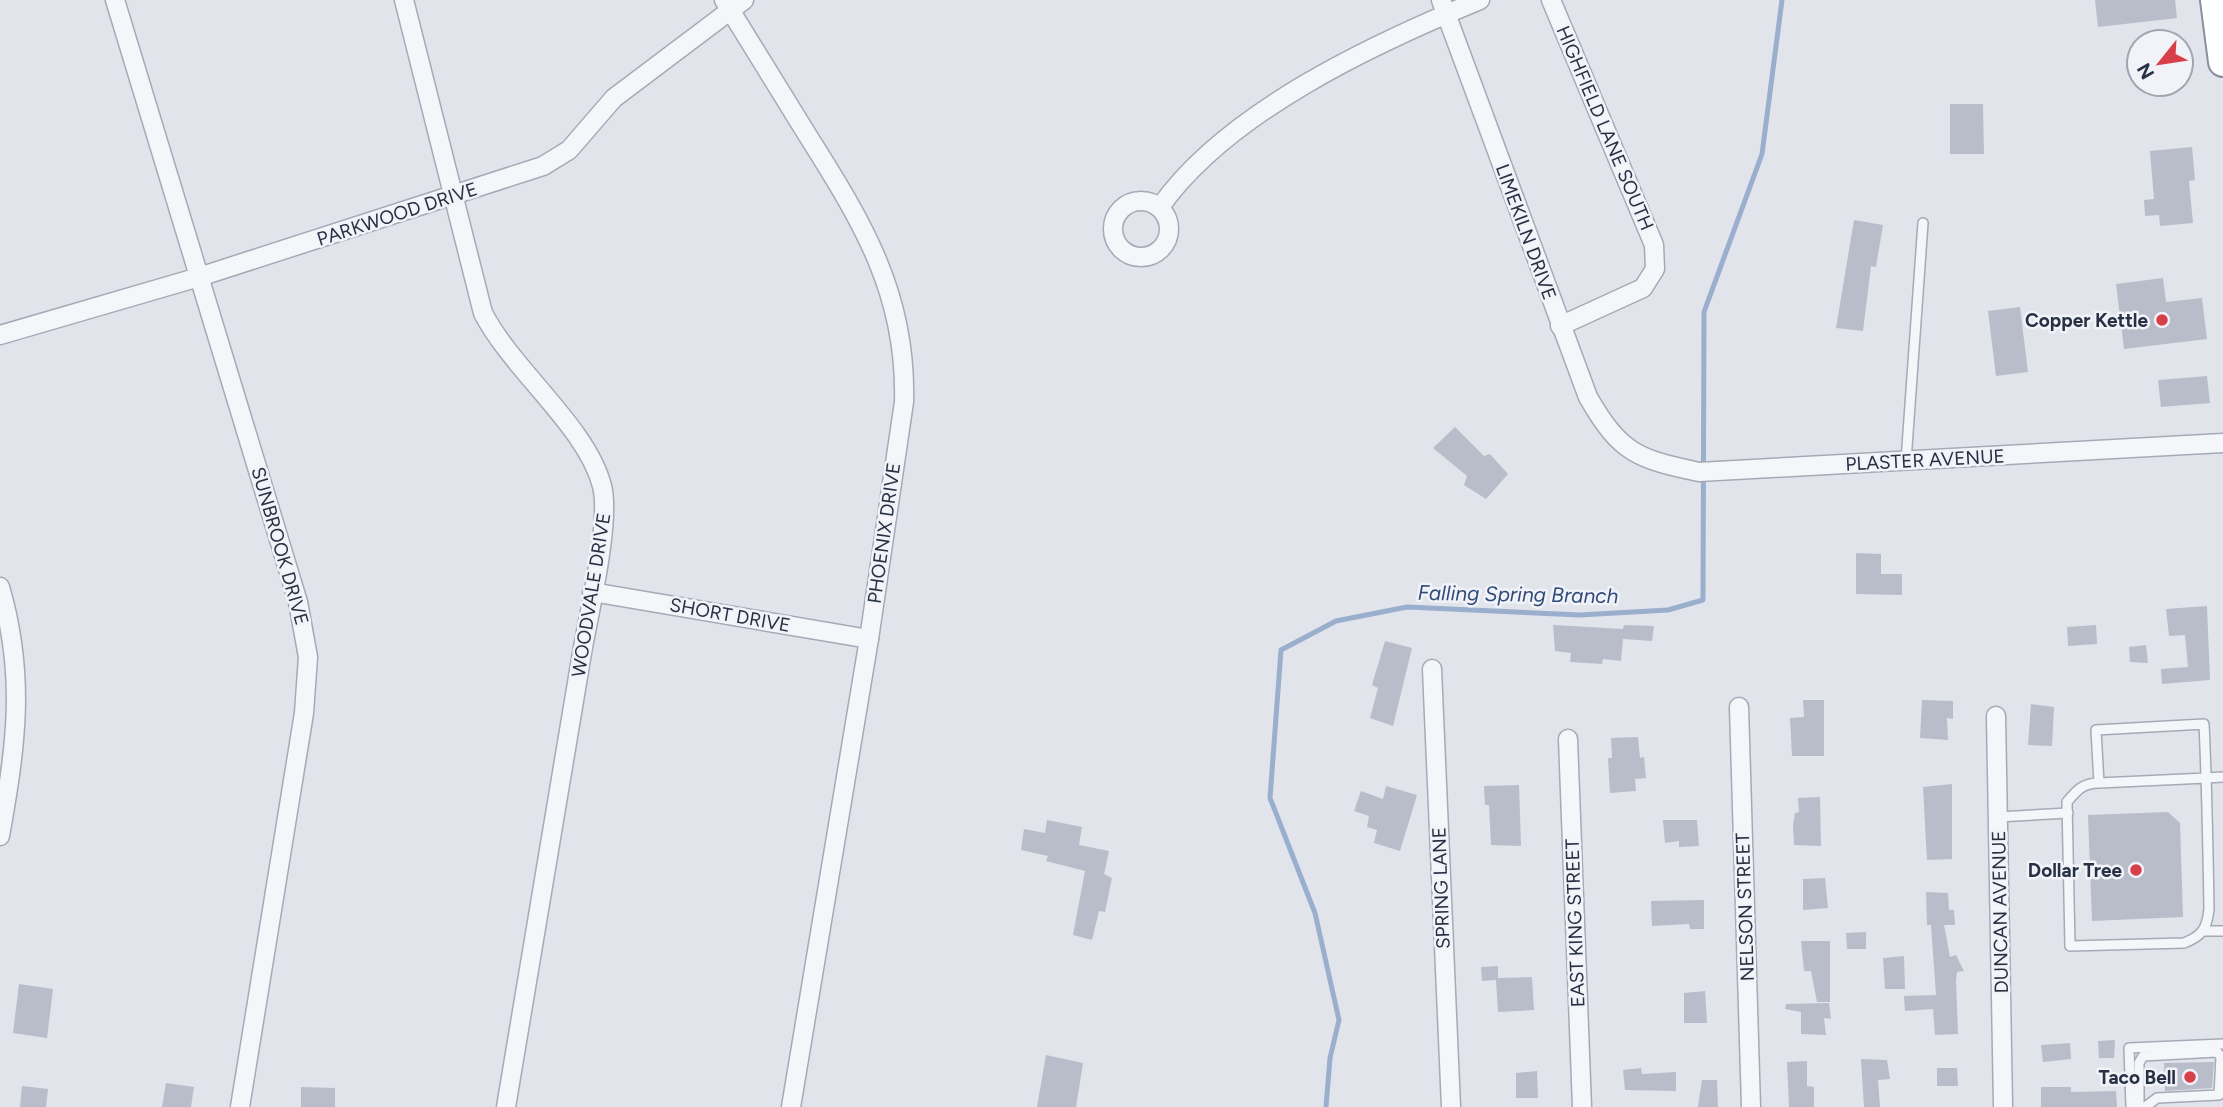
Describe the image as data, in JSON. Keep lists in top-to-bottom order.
{
  "streets": {
    "street": [
      "HIGHFIELD LANE SOUTH",
      "PARKWOOD DRIVE",
      "LIMEKILN DRIVE",
      "PLASTER AVENUE",
      "PHOENIX DRIVE",
      "SUNBROOK DRIVE",
      "WOODVALE DRIVE",
      "SHORT DRIVE",
      "SPRING LANE",
      "NELSON STREET",
      "DUNCAN AVENUE",
      "EAST KING STREET"
    ]
  },
  "crossings": [
    ["HIGHFIELD LANE SOUTH", "LIMEKILN DRIVE"],
    ["PARKWOOD DRIVE", "PHOENIX DRIVE"],
    ["PARKWOOD DRIVE", "SUNBROOK DRIVE"],
    ["PARKWOOD DRIVE", "WOODVALE DRIVE"],
    ["LIMEKILN DRIVE", "PLASTER AVENUE"],
    ["PHOENIX DRIVE", "SHORT DRIVE"],
    ["WOODVALE DRIVE", "SHORT DRIVE"]
  ],
  "water": ["Falling Spring Branch"],
  "places": ["Copper Kettle", "Dollar Tree", "Taco Bell"],
  "north": "bottom left"
}
